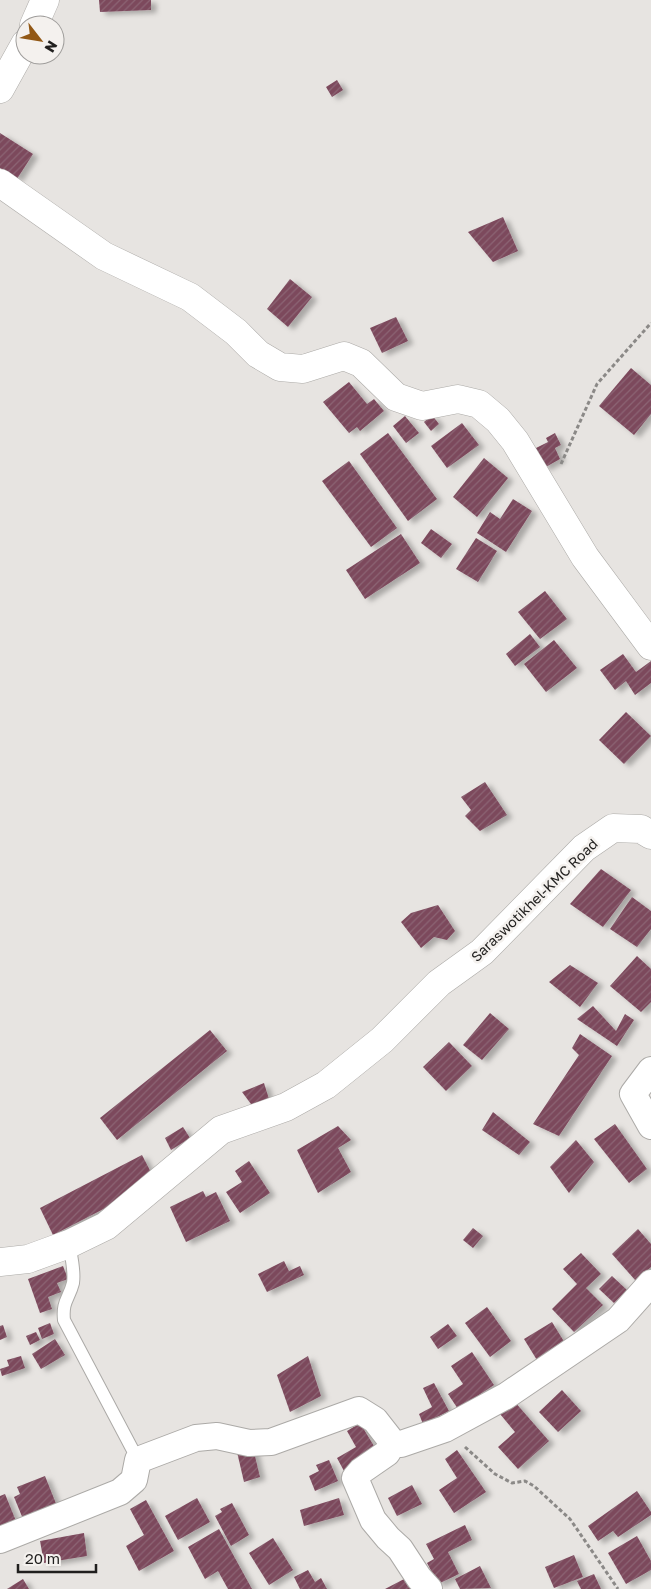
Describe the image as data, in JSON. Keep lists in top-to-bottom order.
{
  "streets": {
    "street": ["Saraswotikhel-KMC Road"]
  },
  "scale_bar": "20 m",
  "north": "bottom right"
}
